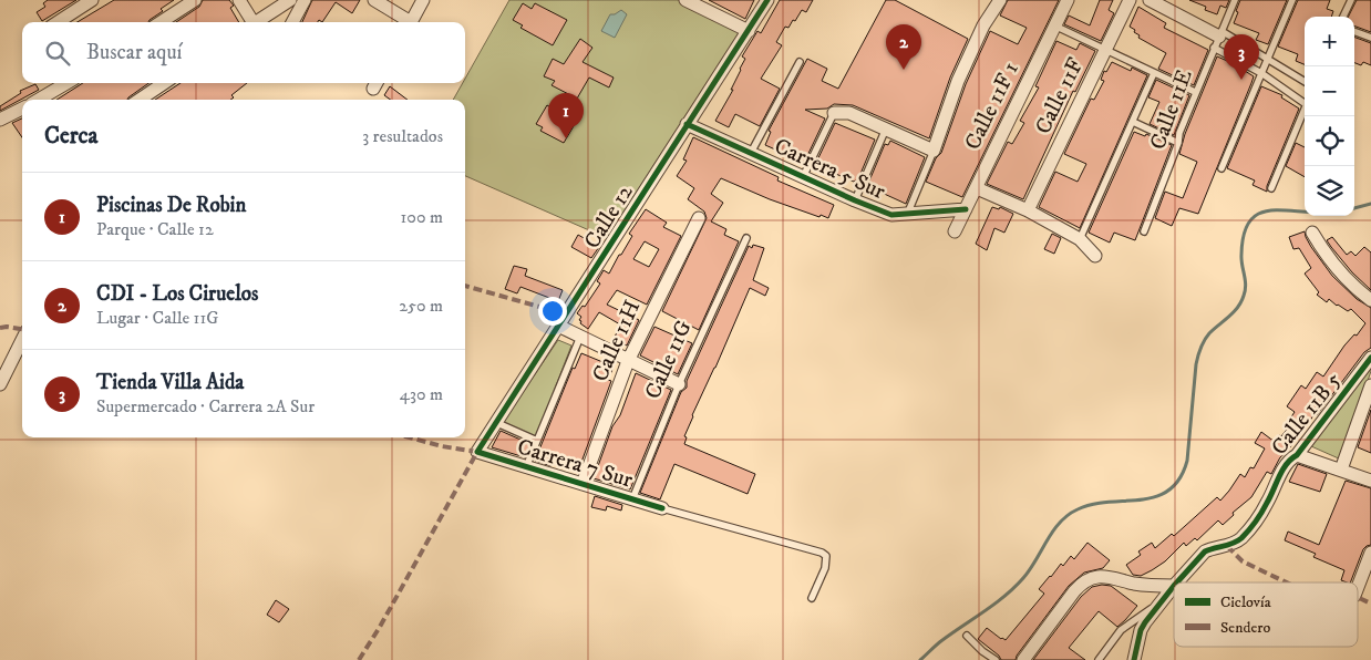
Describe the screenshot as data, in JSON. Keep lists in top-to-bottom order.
{
  "streets": {
    "street": [
      "Calle 11F",
      "Calle 11F 1",
      "Carrera 5 Sur",
      "Calle 12",
      "Calle 11H",
      "Calle 11B 5",
      "Carrera 7 Sur"
    ],
    "lane": ["Calle 11E", "Calle 11G"]
  },
  "crossings": [
    ["Calle 11F 1", "Carrera 5 Sur"],
    ["Carrera 5 Sur", "Calle 12"],
    ["Calle 12", "Carrera 7 Sur"],
    ["Calle 11H", "Carrera 7 Sur"],
    ["Calle 11G", "Carrera 7 Sur"]
  ],
  "legend": ["Ciclovía", "Sendero"],
  "page": {
    "map_buttons": ["+", "−"],
    "search": "Buscar aquí",
    "pins": ["2", "3", "1"],
    "heading": ["Cerca", "3 resultados"],
    "list": [
      {
        "mark": "1",
        "name": "Piscinas De Robin",
        "note": "Parque · Calle 12",
        "value": "100 m"
      },
      {
        "mark": "2",
        "name": "CDI - Los Ciruelos",
        "note": "Lugar · Calle 11G",
        "value": "250 m"
      },
      {
        "mark": "3",
        "name": "Tienda Villa Aida",
        "note": "Supermercado · Carrera 2A Sur",
        "value": "430 m"
      }
    ]
  }
}
